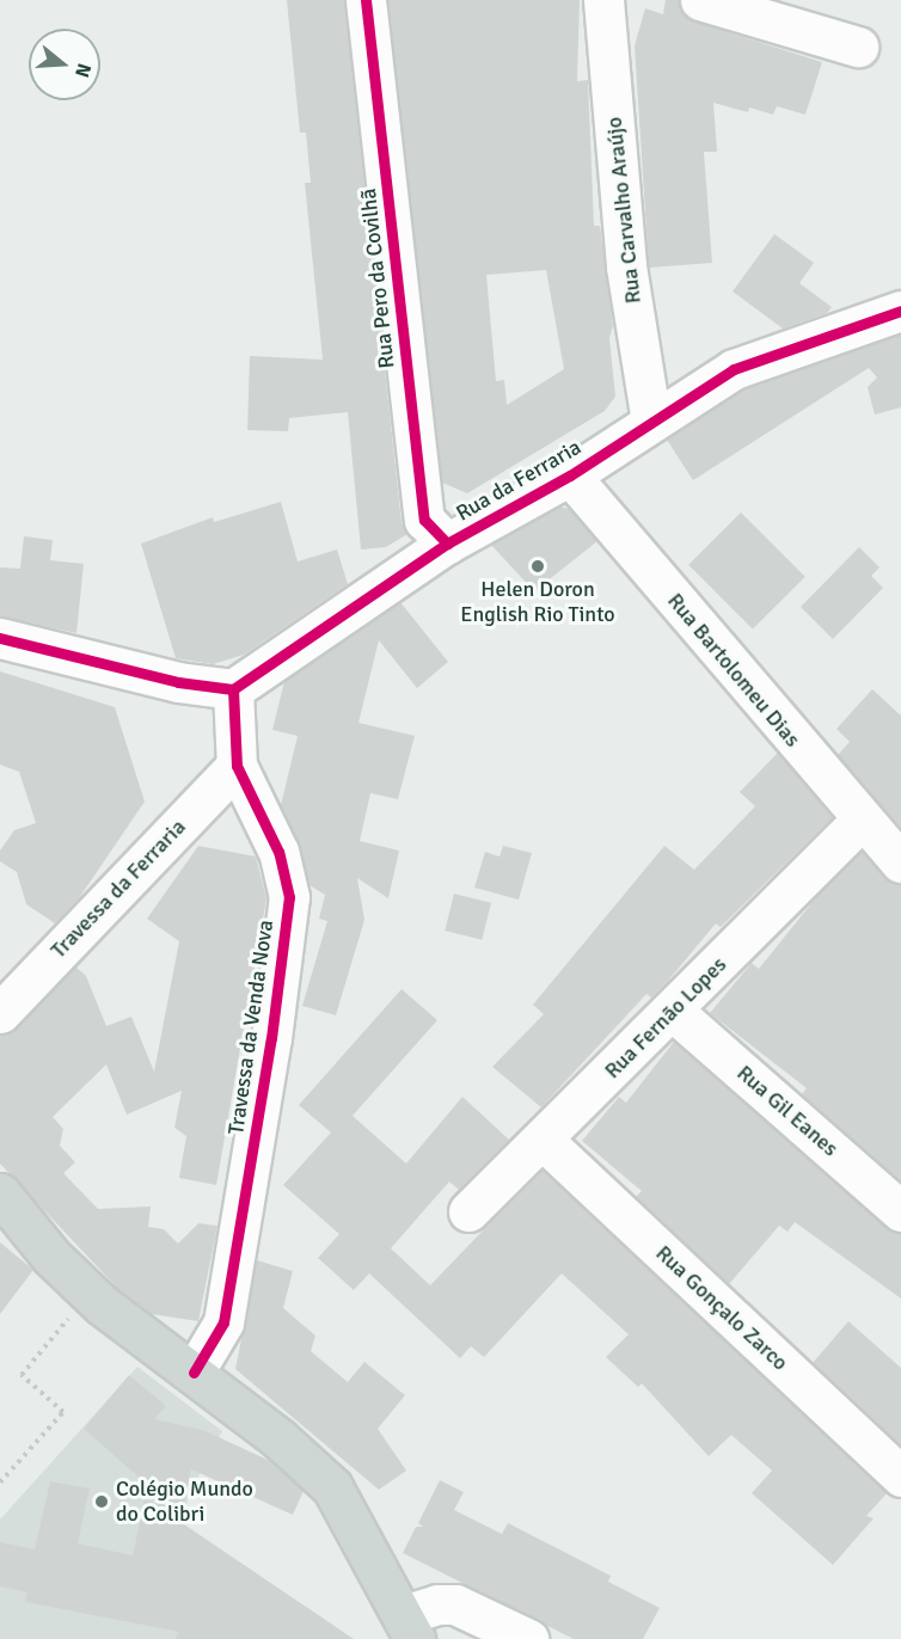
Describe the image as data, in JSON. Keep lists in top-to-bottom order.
{
  "streets": {
    "street": [
      "Rua Carvalho Araújo",
      "Rua Pero da Covilhã",
      "Rua da Ferraria",
      "Rua Bartolomeu Dias",
      "Travessa da Ferraria",
      "Rua Fernão Lopes",
      "Travessa da Venda Nova",
      "Rua Gil Eanes",
      "Rua Gonçalo Zarco"
    ]
  },
  "crossings": [
    ["Rua Carvalho Araújo", "Rua da Ferraria"],
    ["Rua Pero da Covilhã", "Rua da Ferraria"],
    ["Rua da Ferraria", "Rua Bartolomeu Dias"],
    ["Rua da Ferraria", "Travessa da Venda Nova"],
    ["Rua Bartolomeu Dias", "Rua Fernão Lopes"],
    ["Travessa da Ferraria", "Travessa da Venda Nova"],
    ["Rua Fernão Lopes", "Rua Gil Eanes"],
    ["Rua Fernão Lopes", "Rua Gonçalo Zarco"]
  ],
  "places": ["Helen Doron English Rio Tinto", "Colégio Mundo do Colibri"],
  "north": "right"
}
